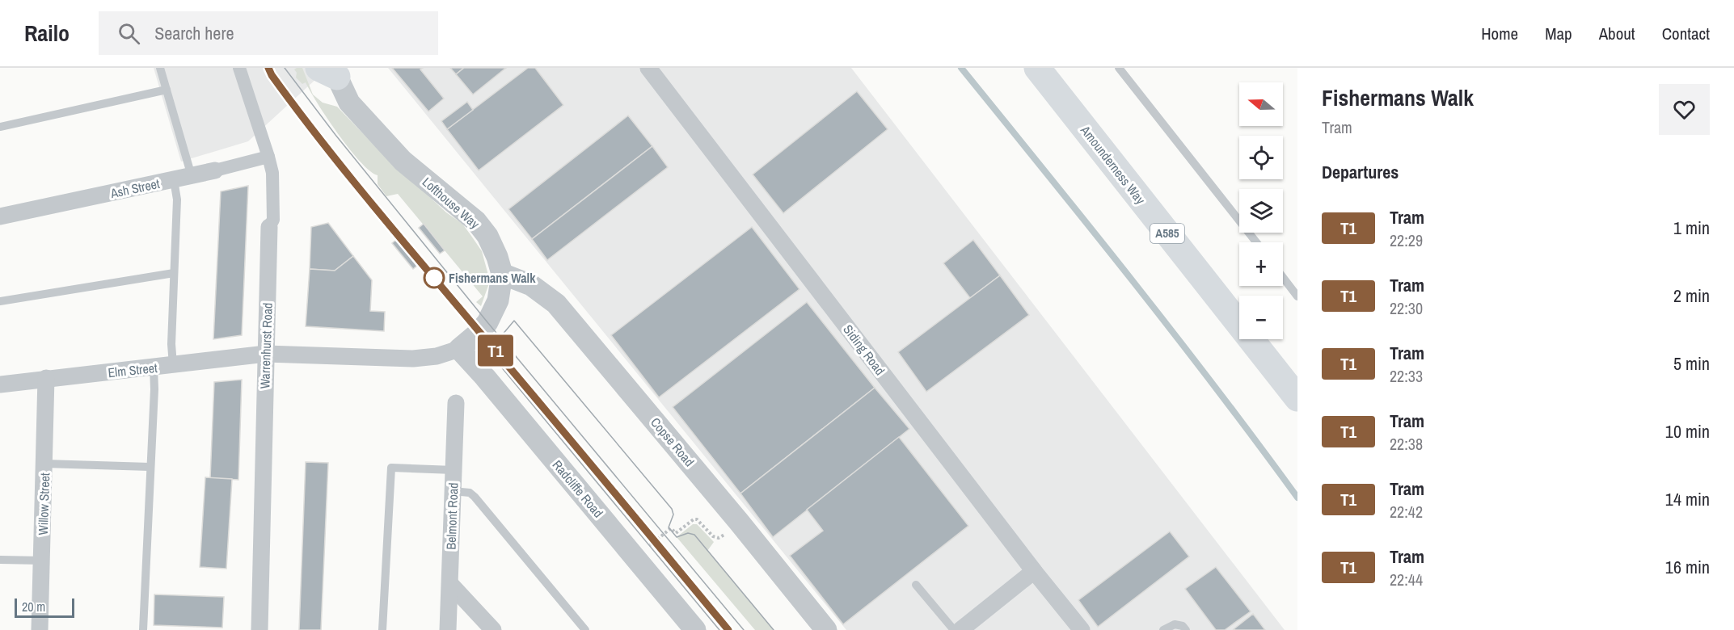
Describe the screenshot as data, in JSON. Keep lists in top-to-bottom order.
{
  "streets": {
    "highway": ["Amounderness Way", "A585"],
    "street": [
      "Ash Street",
      "Lofthouse Way",
      "Warrenhurst Road",
      "Siding Road",
      "Elm Street",
      "Copse Road",
      "Radcliffe Road",
      "Willow Street",
      "Belmont Road"
    ]
  },
  "crossings": [
    ["Ash Street", "Warrenhurst Road"],
    ["Lofthouse Way", "Warrenhurst Road"],
    ["Lofthouse Way", "Elm Street"],
    ["Lofthouse Way", "Copse Road"],
    ["Lofthouse Way", "Radcliffe Road"],
    ["Warrenhurst Road", "Elm Street"],
    ["Elm Street", "Willow Street"]
  ],
  "places": ["Fishermans Walk"],
  "lines": ["tram line T1"],
  "scale_bar": "20 m",
  "north": "left",
  "page": {
    "header": "Railo",
    "search": "Search here",
    "nav": [
      "Home",
      "Map",
      "About",
      "Contact"
    ],
    "on_map": "T1",
    "heading": [
      ["Fishermans Walk", "Tram"],
      "Departures"
    ],
    "map_buttons": ["+", "−"],
    "list": [
      {
        "mark": "T1",
        "name": "Tram",
        "note": "22:29",
        "value": "1 min"
      },
      {
        "mark": "T1",
        "name": "Tram",
        "note": "22:30",
        "value": "2 min"
      },
      {
        "mark": "T1",
        "name": "Tram",
        "note": "22:33",
        "value": "5 min"
      },
      {
        "mark": "T1",
        "name": "Tram",
        "note": "22:38",
        "value": "10 min"
      },
      {
        "mark": "T1",
        "name": "Tram",
        "note": "22:42",
        "value": "14 min"
      },
      {
        "mark": "T1",
        "name": "Tram",
        "note": "22:44",
        "value": "16 min"
      }
    ],
    "scale": "20 m"
  }
}
